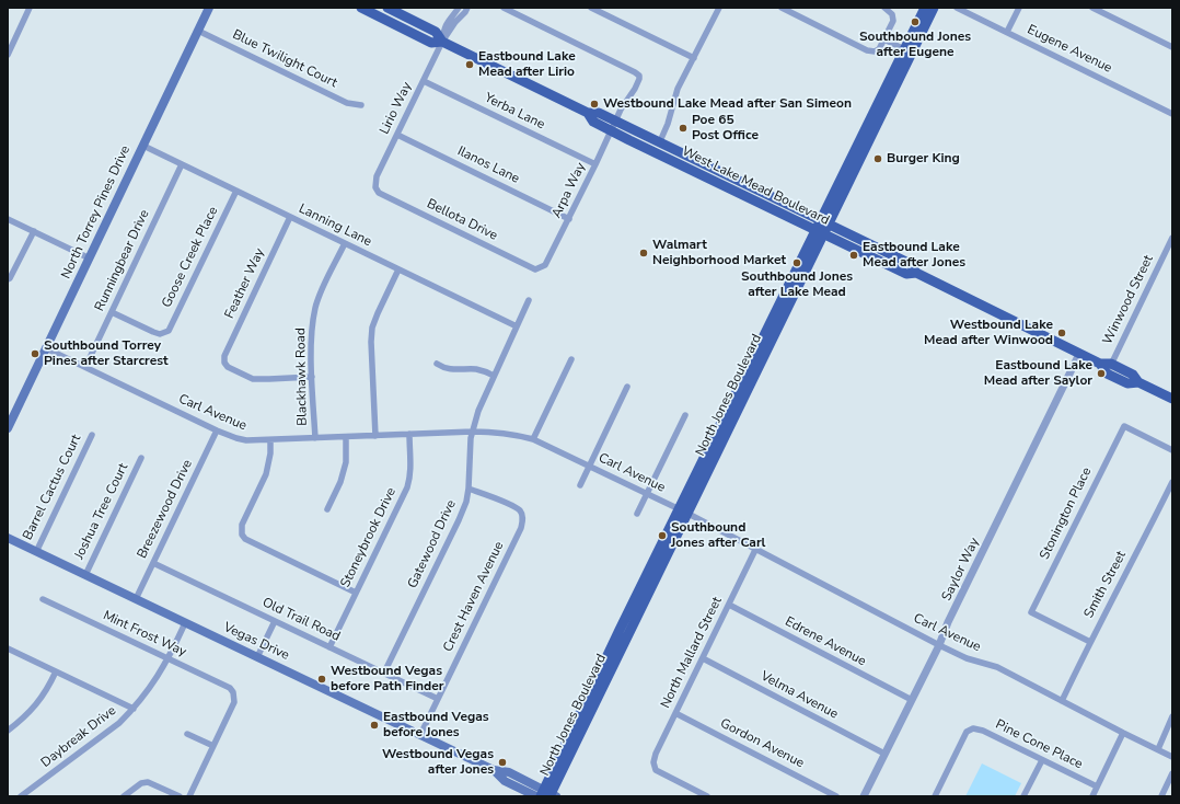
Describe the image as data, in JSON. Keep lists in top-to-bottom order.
{
  "streets": {
    "main road": [
      "West Lake Mead Boulevard",
      "North Torrey Pines Drive",
      "North Jones Boulevard",
      "Vegas Drive"
    ],
    "street": [
      "Eugene Avenue",
      "Blue Twilight Court",
      "Lirio Way",
      "Yerba Lane",
      "Ilanos Lane",
      "Arpa Way",
      "Bellota Drive",
      "Lanning Lane",
      "Goose Creek Place",
      "Runningbear Drive",
      "Feather Way",
      "Winwood Street",
      "Blackhawk Road",
      "Carl Avenue",
      "Barrel Cactus Court",
      "Breezewood Drive",
      "Joshua Tree Court",
      "Stonington Place",
      "Stoneybrook Drive",
      "Gatewood Drive",
      "Saylor Way",
      "Smith Street",
      "Crest Haven Avenue",
      "Old Trail Road",
      "Mint Frost Way",
      "Edrene Avenue",
      "North Mallard Street",
      "Velma Avenue",
      "Daybreak Drive",
      "Gordon Avenue",
      "Pine Cone Place"
    ]
  },
  "crossings": [
    ["Blue Twilight Court", "North Torrey Pines Drive"],
    ["Lirio Way", "Yerba Lane"],
    ["Lirio Way", "Ilanos Lane"],
    ["Lirio Way", "West Lake Mead Boulevard"],
    ["Lirio Way", "Bellota Drive"],
    ["Yerba Lane", "Arpa Way"],
    ["Ilanos Lane", "Arpa Way"],
    ["West Lake Mead Boulevard", "Arpa Way"],
    ["West Lake Mead Boulevard", "Winwood Street"],
    ["West Lake Mead Boulevard", "North Jones Boulevard"],
    ["West Lake Mead Boulevard", "Saylor Way"],
    ["Arpa Way", "Bellota Drive"],
    ["North Torrey Pines Drive", "Lanning Lane"],
    ["North Torrey Pines Drive", "Carl Avenue"],
    ["Lanning Lane", "Goose Creek Place"],
    ["Lanning Lane", "Runningbear Drive"],
    ["Lanning Lane", "Feather Way"],
    ["Lanning Lane", "Blackhawk Road"],
    ["Lanning Lane", "Gatewood Drive"],
    ["Goose Creek Place", "Runningbear Drive"],
    ["Runningbear Drive", "Carl Avenue"],
    ["Feather Way", "Blackhawk Road"],
    ["Blackhawk Road", "Carl Avenue"],
    ["North Jones Boulevard", "Carl Avenue"],
    ["North Jones Boulevard", "Vegas Drive"],
    ["Carl Avenue", "Breezewood Drive"],
    ["Carl Avenue", "Stoneybrook Drive"],
    ["Carl Avenue", "Gatewood Drive"],
    ["Carl Avenue", "Saylor Way"],
    ["Carl Avenue", "Smith Street"],
    ["Carl Avenue", "North Mallard Street"],
    ["Barrel Cactus Court", "Vegas Drive"],
    ["Breezewood Drive", "Old Trail Road"],
    ["Breezewood Drive", "Vegas Drive"],
    ["Joshua Tree Court", "Vegas Drive"],
    ["Stonington Place", "Smith Street"],
    ["Stoneybrook Drive", "Old Trail Road"],
    ["Gatewood Drive", "Crest Haven Avenue"],
    ["Gatewood Drive", "Old Trail Road"],
    ["Saylor Way", "Edrene Avenue"],
    ["Saylor Way", "Velma Avenue"],
    ["Crest Haven Avenue", "Old Trail Road"],
    ["Crest Haven Avenue", "Vegas Drive"],
    ["Mint Frost Way", "Daybreak Drive"],
    ["Vegas Drive", "Daybreak Drive"],
    ["Edrene Avenue", "North Mallard Street"],
    ["North Mallard Street", "Velma Avenue"],
    ["North Mallard Street", "Gordon Avenue"]
  ],
  "places": [
    "Southbound Jones after Eugene",
    "Eastbound Lake Mead after Lirio",
    "Westbound Lake Mead after San Simeon",
    "Poe 65 Post Office",
    "Burger King",
    "Walmart Neighborhood Market",
    "Eastbound Lake Mead after Jones",
    "Southbound Jones after Lake Mead",
    "Westbound Lake Mead after Winwood",
    "Southbound Torrey Pines after Starcrest",
    "Eastbound Lake Mead after Saylor",
    "Southbound Jones after Carl",
    "Westbound Vegas before Path Finder",
    "Eastbound Vegas before Jones",
    "Westbound Vegas after Jones"
  ]
}
